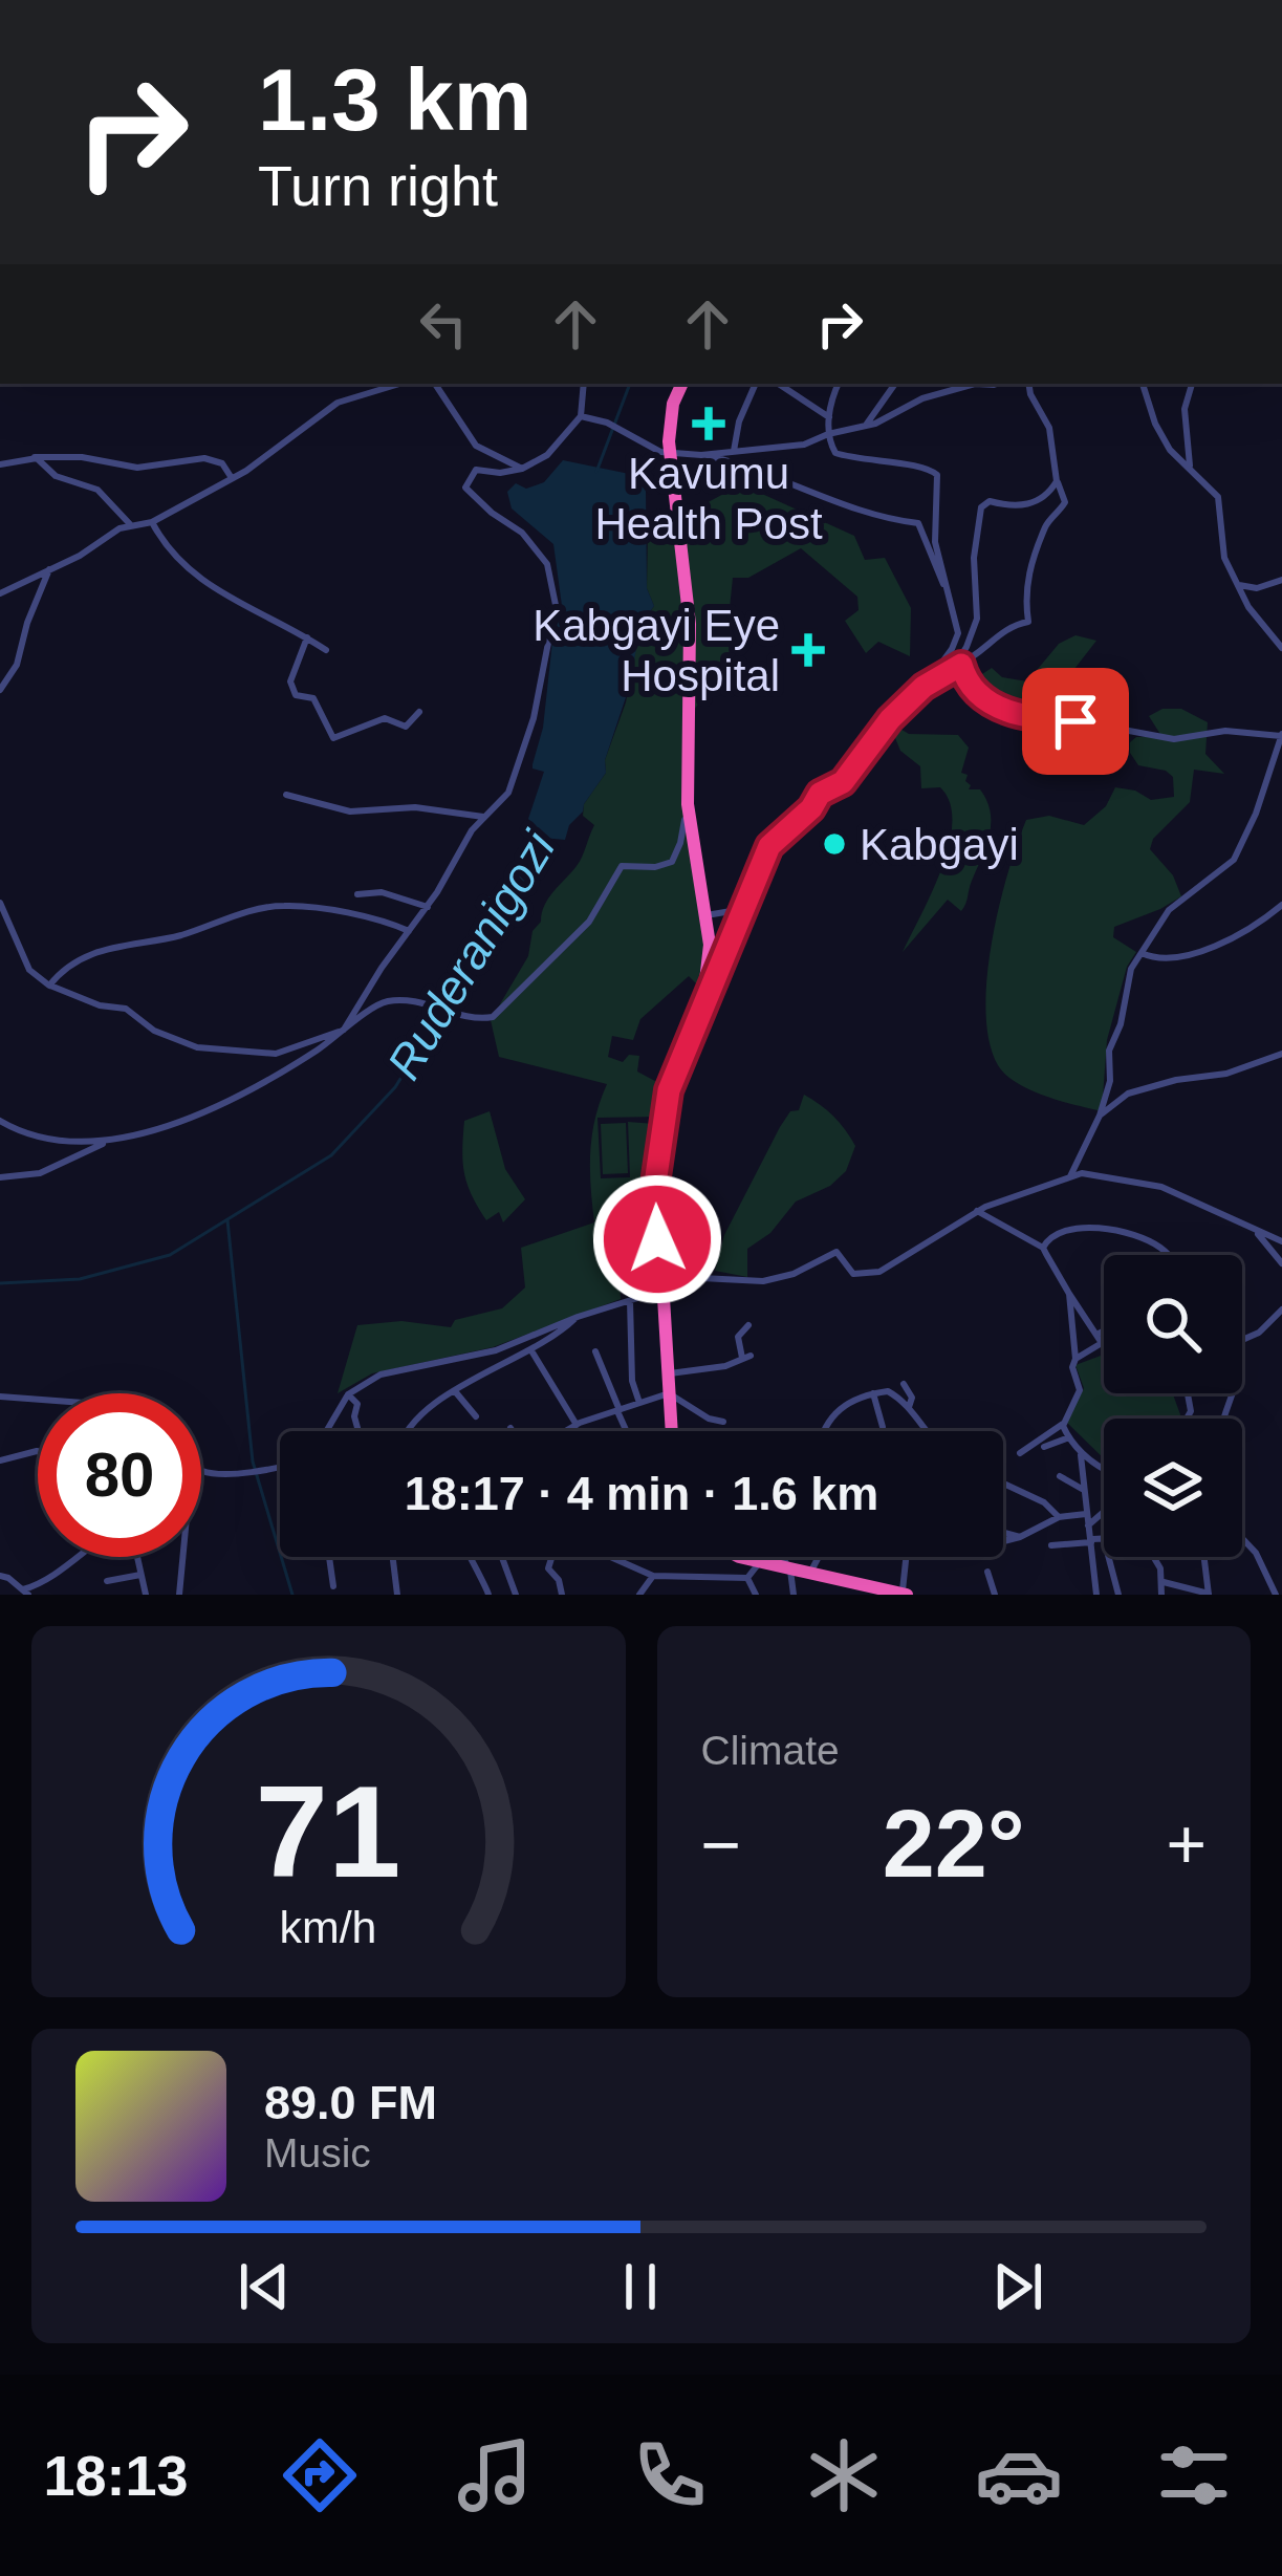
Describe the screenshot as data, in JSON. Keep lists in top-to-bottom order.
{
  "water": ["Ruderanigozi"],
  "places": {
    "health": ["Kavumu Health Post", "Kabgayi Eye Hospital"],
    "other": ["Kabgayi"]
  },
  "page": {
    "turn": ["1.3 km", "Turn right"],
    "limit": "80",
    "trip": "18:17 · 4 min · 1.6 km",
    "tile": "Climate",
    "heat": ["−", "22°", "+"],
    "song": ["89.0 FM", "Music"],
    "tabs": "18:13",
    "gauge": ["71", "km/h"]
  }
}
